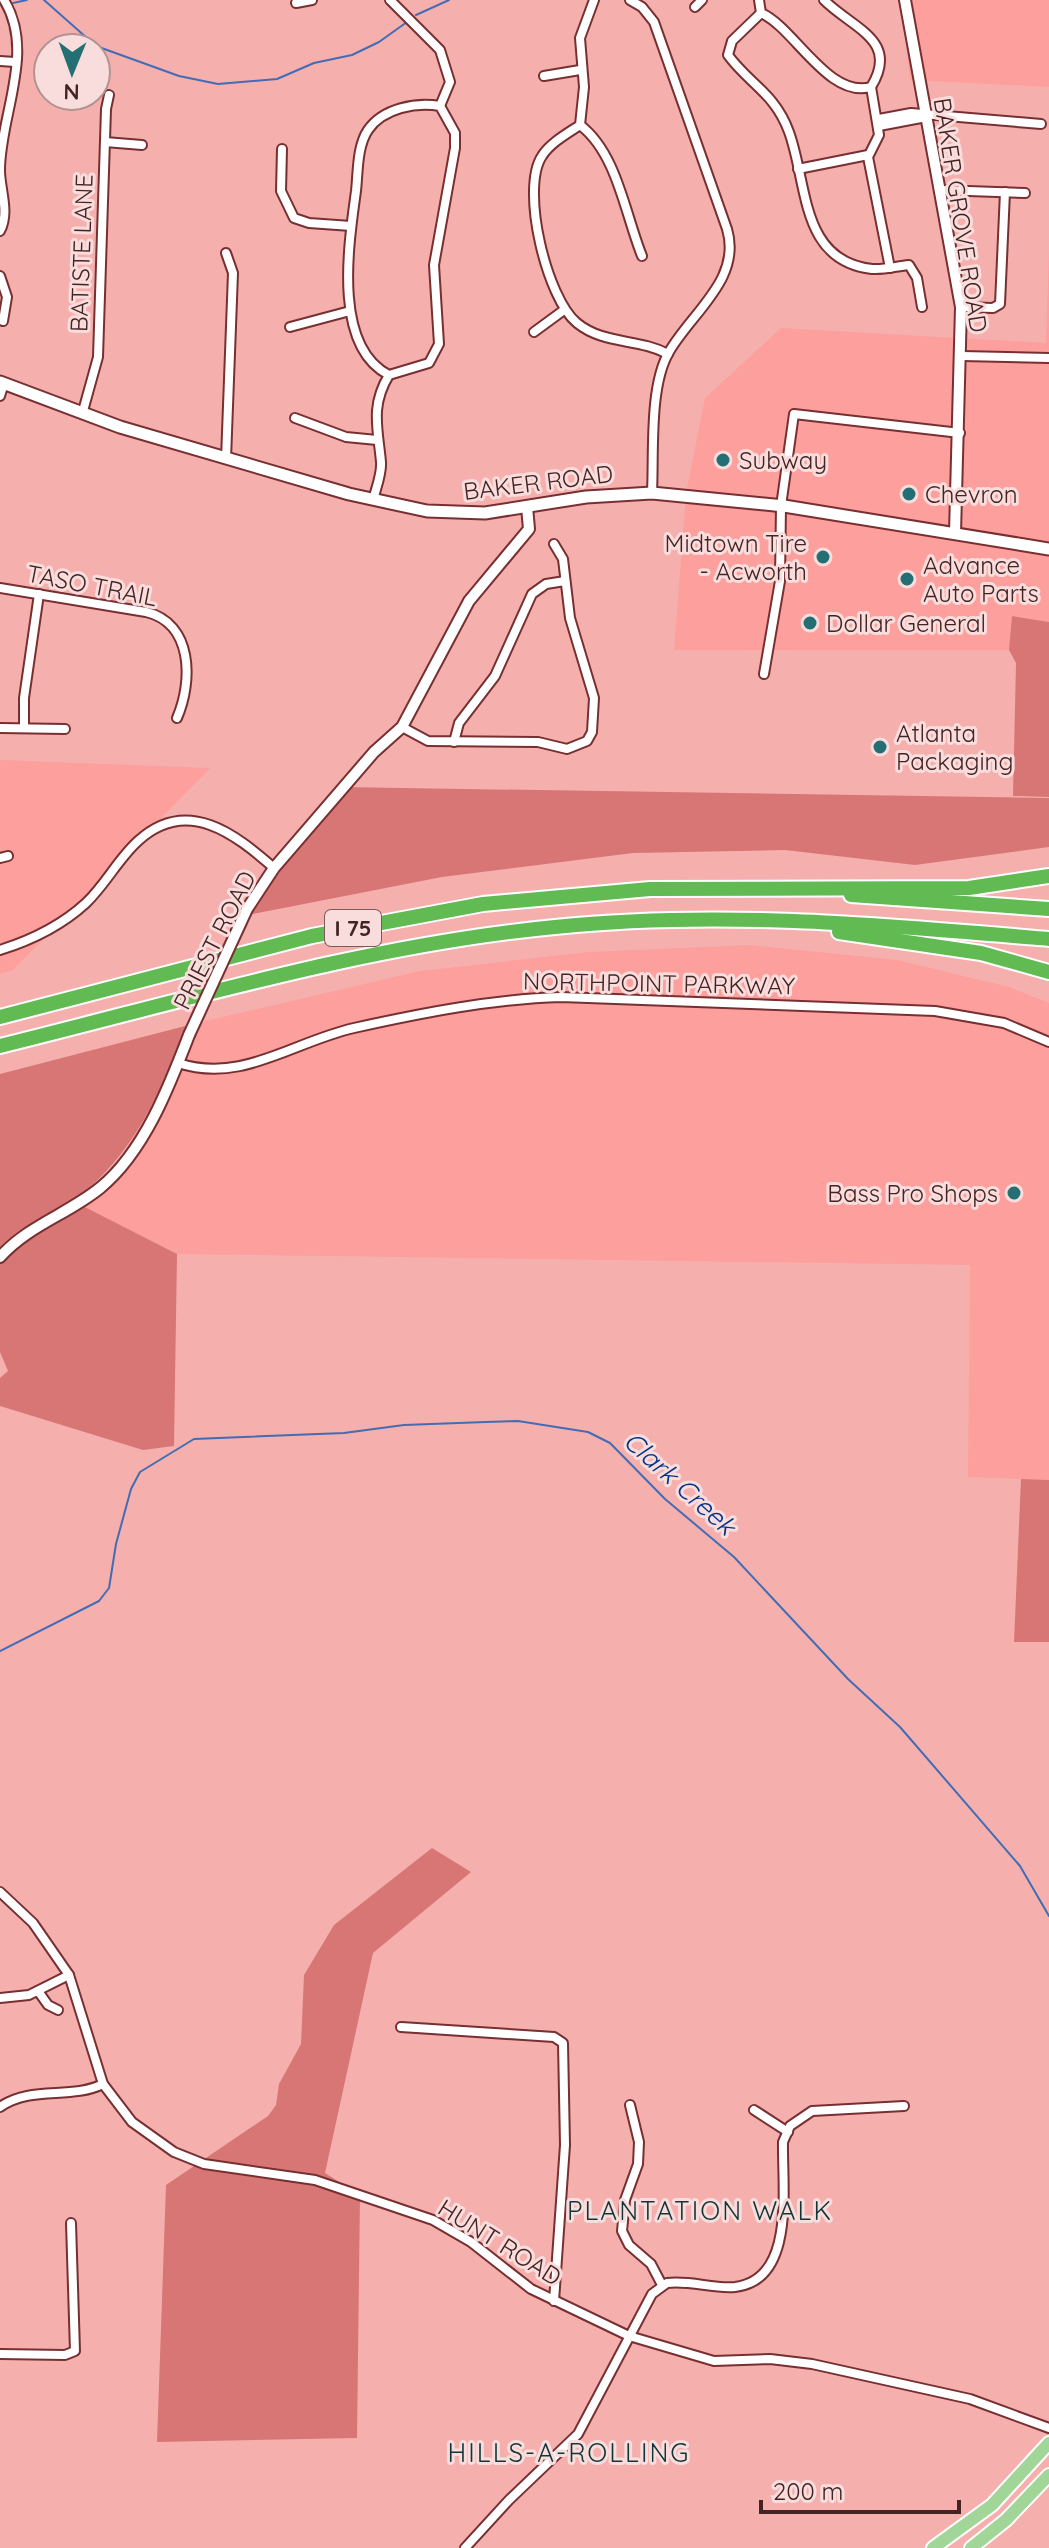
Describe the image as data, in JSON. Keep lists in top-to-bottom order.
{
  "streets": {
    "highway": ["I 75"],
    "main road": ["BAKER ROAD"],
    "street": [
      "BAKER GROVE ROAD",
      "BATISTE LANE",
      "TASO TRAIL",
      "PRIEST ROAD",
      "NORTHPOINT PARKWAY",
      "HUNT ROAD"
    ]
  },
  "crossings": [
    ["BAKER GROVE ROAD", "BAKER ROAD"],
    ["BATISTE LANE", "BAKER ROAD"],
    ["BAKER ROAD", "PRIEST ROAD"],
    ["PRIEST ROAD", "NORTHPOINT PARKWAY"]
  ],
  "districts": ["PLANTATION WALK", "HILLS-A-ROLLING"],
  "water": ["Clark Creek"],
  "places": [
    "Subway",
    "Chevron",
    "Midtown Tire - Acworth",
    "Advance Auto Parts",
    "Dollar General",
    "Atlanta Packaging",
    "Bass Pro Shops"
  ],
  "scale_bar": "200 m",
  "north": "bottom"
}
